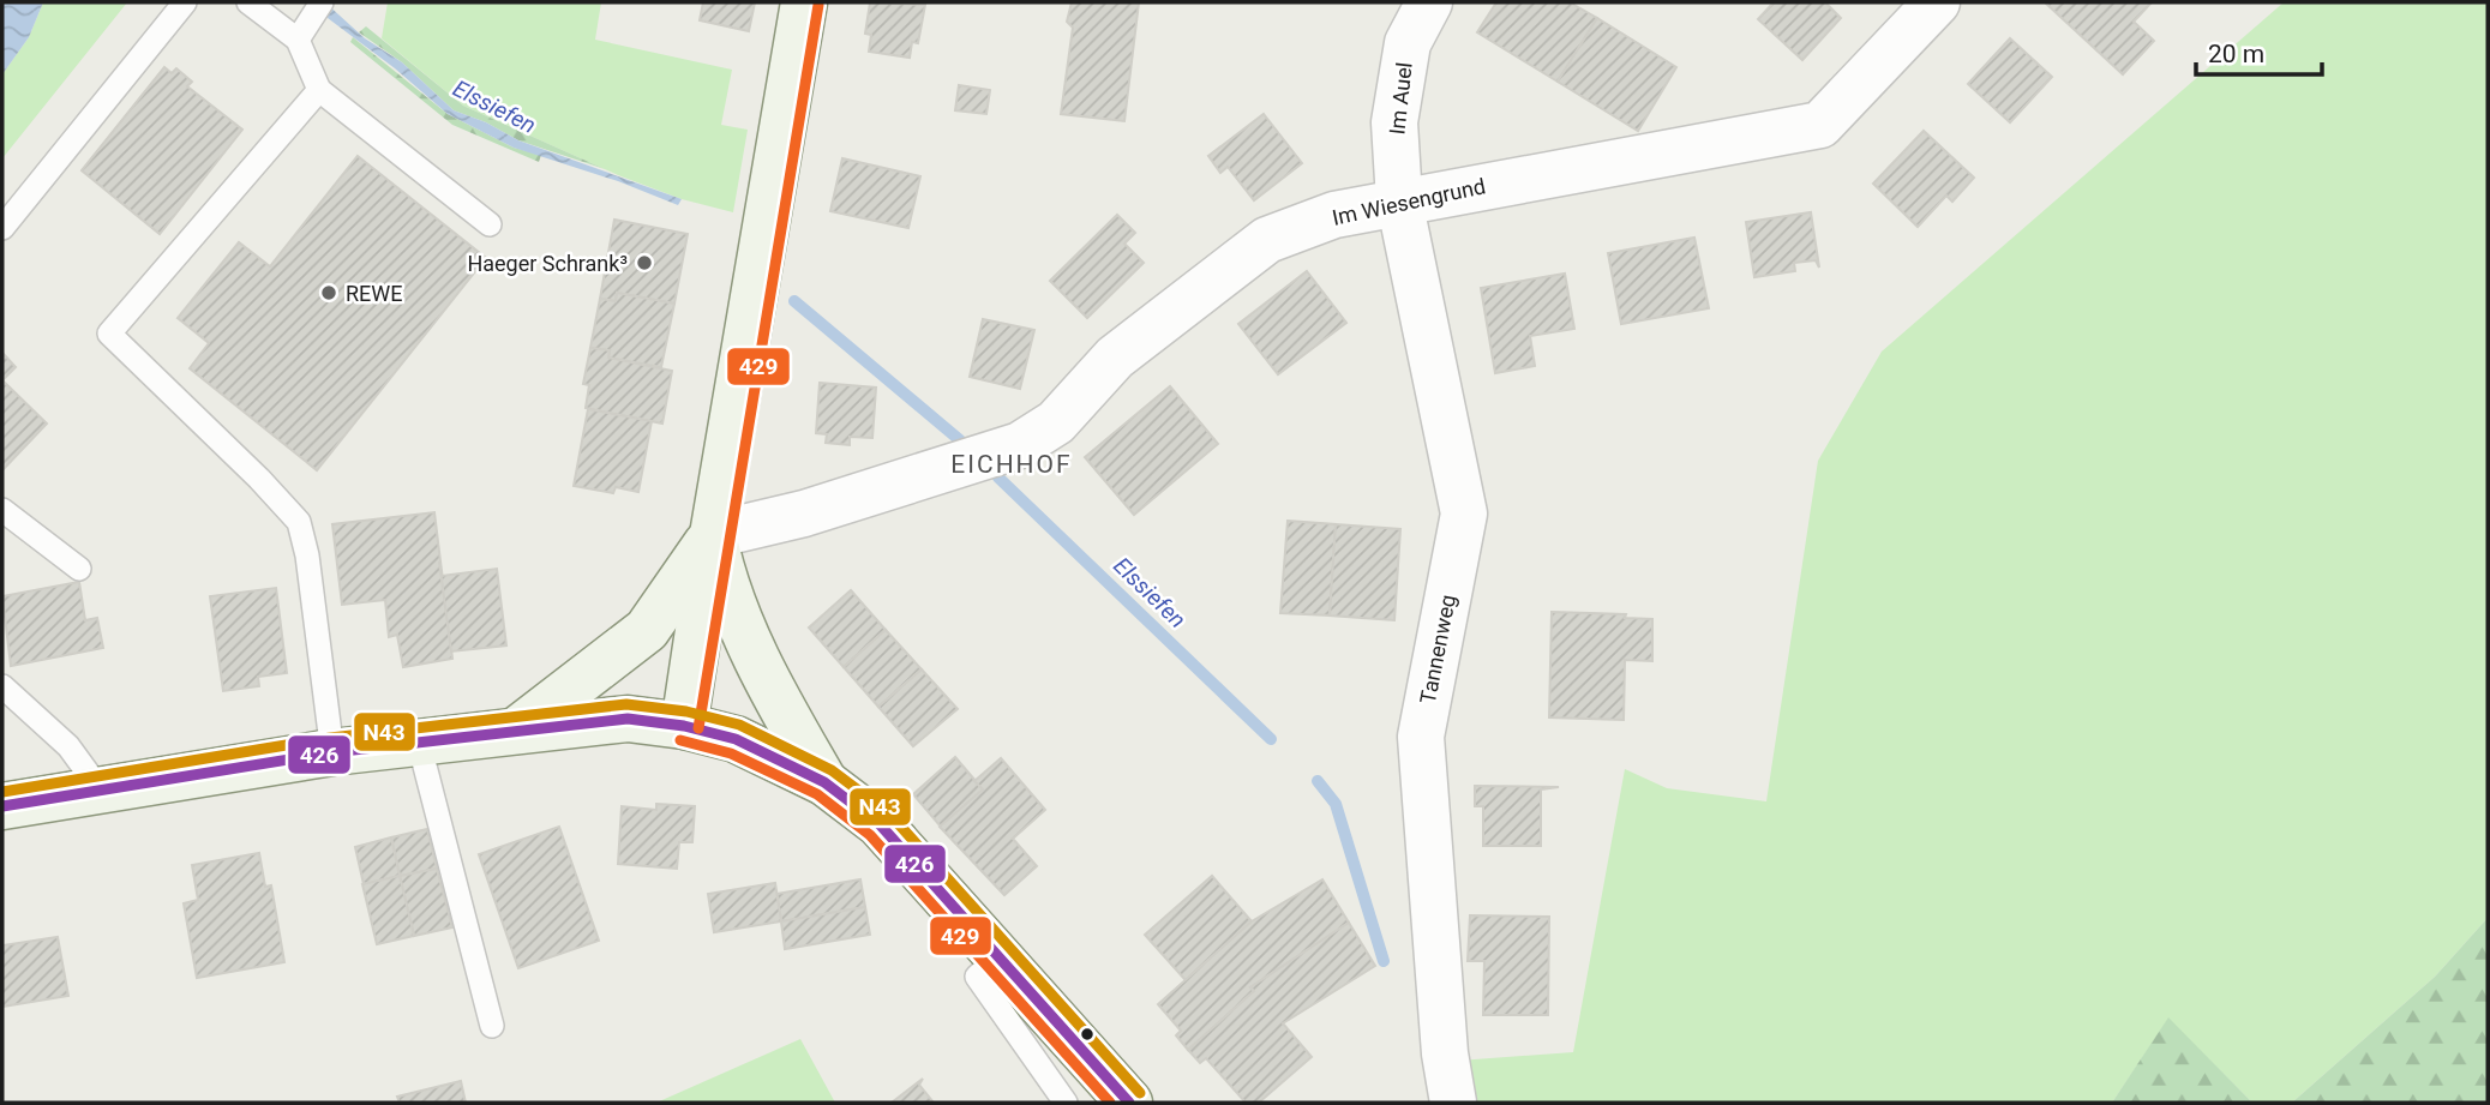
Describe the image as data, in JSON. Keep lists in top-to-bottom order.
{
  "streets": {
    "street": ["Im Auel", "Im Wiesengrund", "Tannenweg"]
  },
  "crossings": [
    ["Im Auel", "Im Wiesengrund"],
    ["Im Auel", "Tannenweg"],
    ["Im Wiesengrund", "Tannenweg"]
  ],
  "districts": ["EICHHOF"],
  "water": ["Elssiefen"],
  "places": ["Haeger Schrank³", "REWE"],
  "lines": ["transit line 429", "transit line N43", "transit line 426"],
  "scale_bar": "20 m"
}
